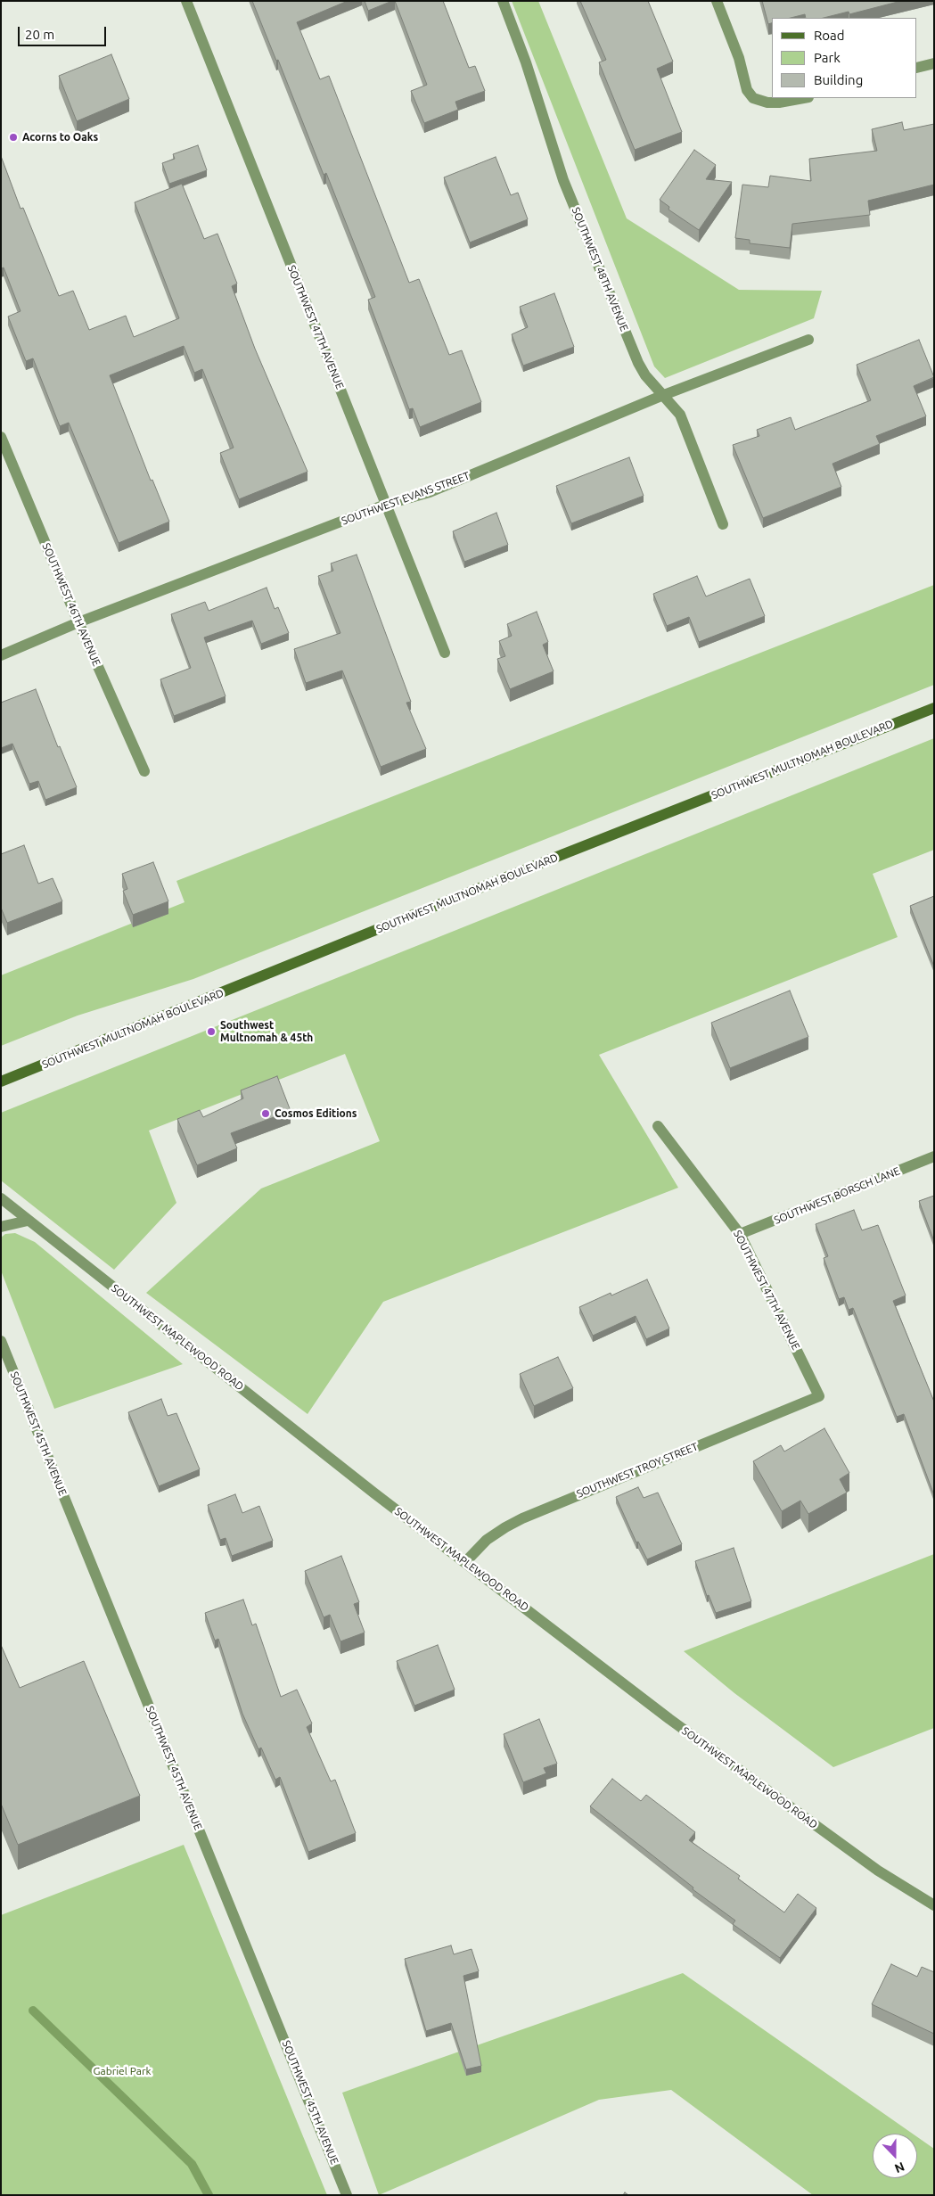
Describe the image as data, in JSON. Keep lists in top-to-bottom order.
{
  "streets": {
    "main road": ["SOUTHWEST MULTNOMAH BOULEVARD"],
    "street": [
      "SOUTHWEST 48TH AVENUE",
      "SOUTHWEST 47TH AVENUE",
      "SOUTHWEST EVANS STREET",
      "SOUTHWEST 46TH AVENUE",
      "SOUTHWEST BORSCH LANE",
      "SOUTHWEST MAPLEWOOD ROAD",
      "SOUTHWEST 45TH AVENUE",
      "SOUTHWEST TROY STREET"
    ]
  },
  "crossings": [
    ["SOUTHWEST 48TH AVENUE", "SOUTHWEST EVANS STREET"],
    ["SOUTHWEST 47TH AVENUE", "SOUTHWEST EVANS STREET"],
    ["SOUTHWEST 47TH AVENUE", "SOUTHWEST BORSCH LANE"],
    ["SOUTHWEST 47TH AVENUE", "SOUTHWEST TROY STREET"],
    ["SOUTHWEST EVANS STREET", "SOUTHWEST 46TH AVENUE"],
    ["SOUTHWEST MAPLEWOOD ROAD", "SOUTHWEST TROY STREET"]
  ],
  "parks": ["Gabriel Park"],
  "places": ["Acorns to Oaks", "Southwest Multnomah & 45th", "Cosmos Editions"],
  "legend": ["Road", "Park", "Building"],
  "scale_bar": "20 m",
  "north": "bottom"
}
